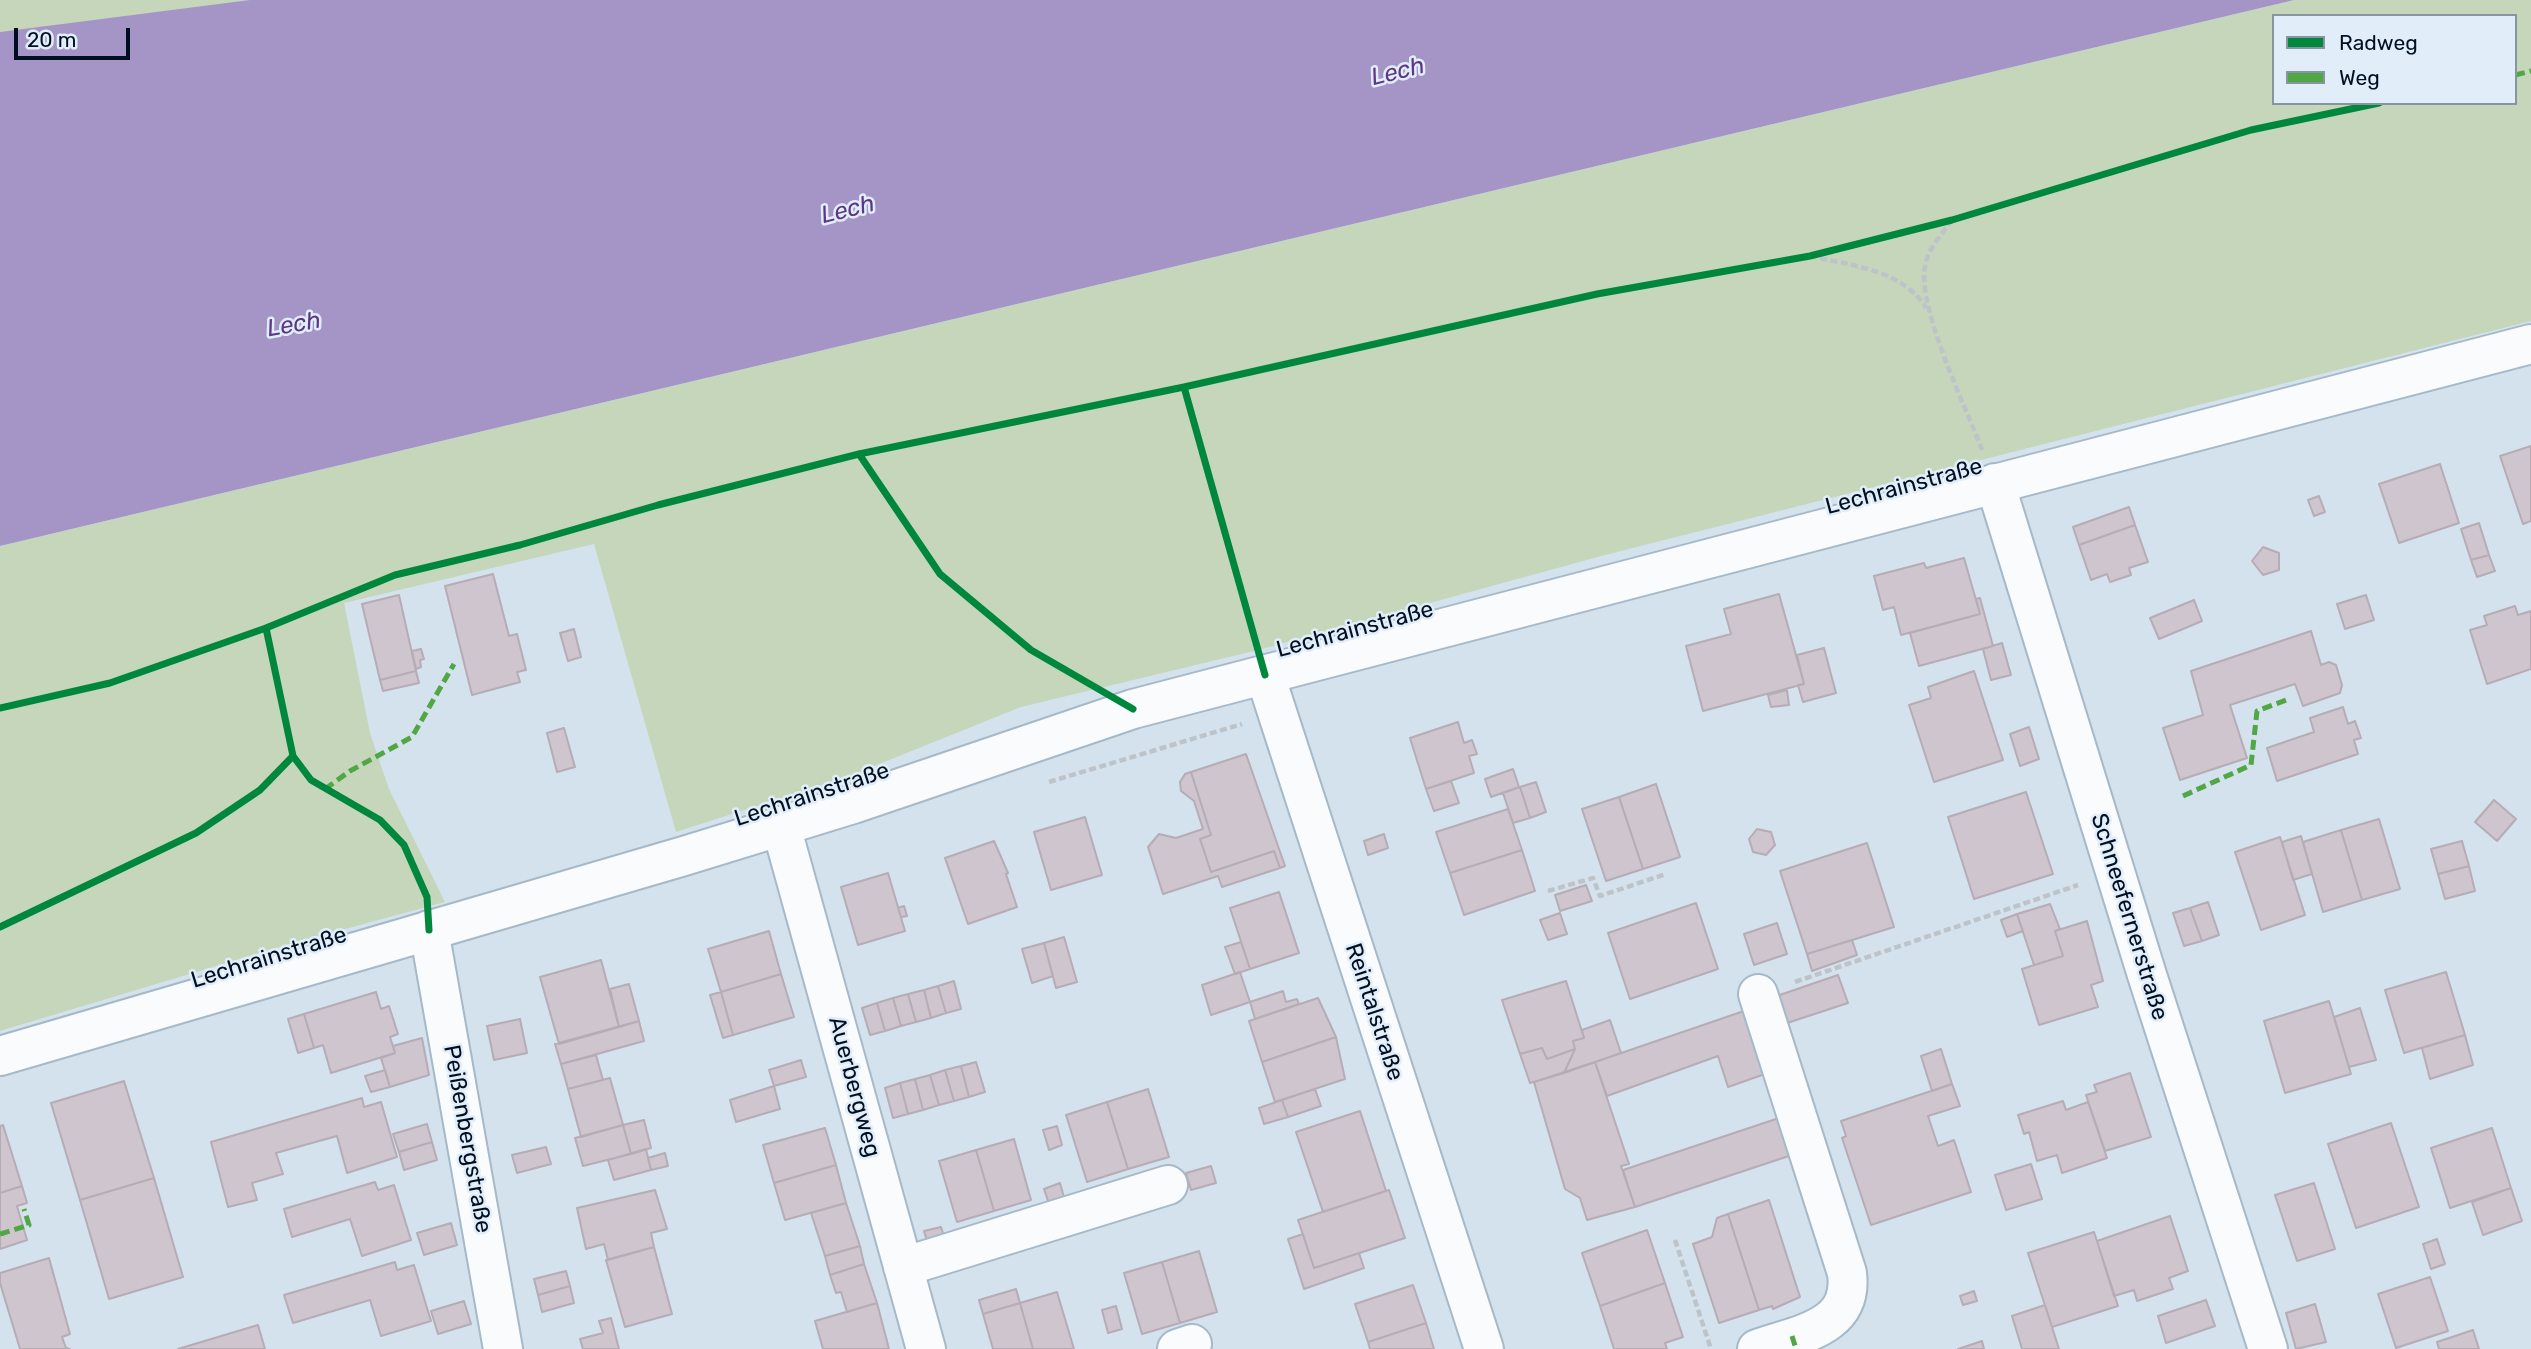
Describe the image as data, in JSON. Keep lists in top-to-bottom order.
{
  "streets": {
    "street": [
      "Lechrainstraße",
      "Schneefernerstraße",
      "Reintalstraße",
      "Auerbergweg",
      "Peißenbergstraße"
    ]
  },
  "crossings": [
    ["Lechrainstraße", "Schneefernerstraße"],
    ["Lechrainstraße", "Reintalstraße"],
    ["Lechrainstraße", "Auerbergweg"],
    ["Lechrainstraße", "Peißenbergstraße"]
  ],
  "water": ["Lech"],
  "legend": ["Radweg", "Weg"],
  "scale_bar": "20 m"
}
